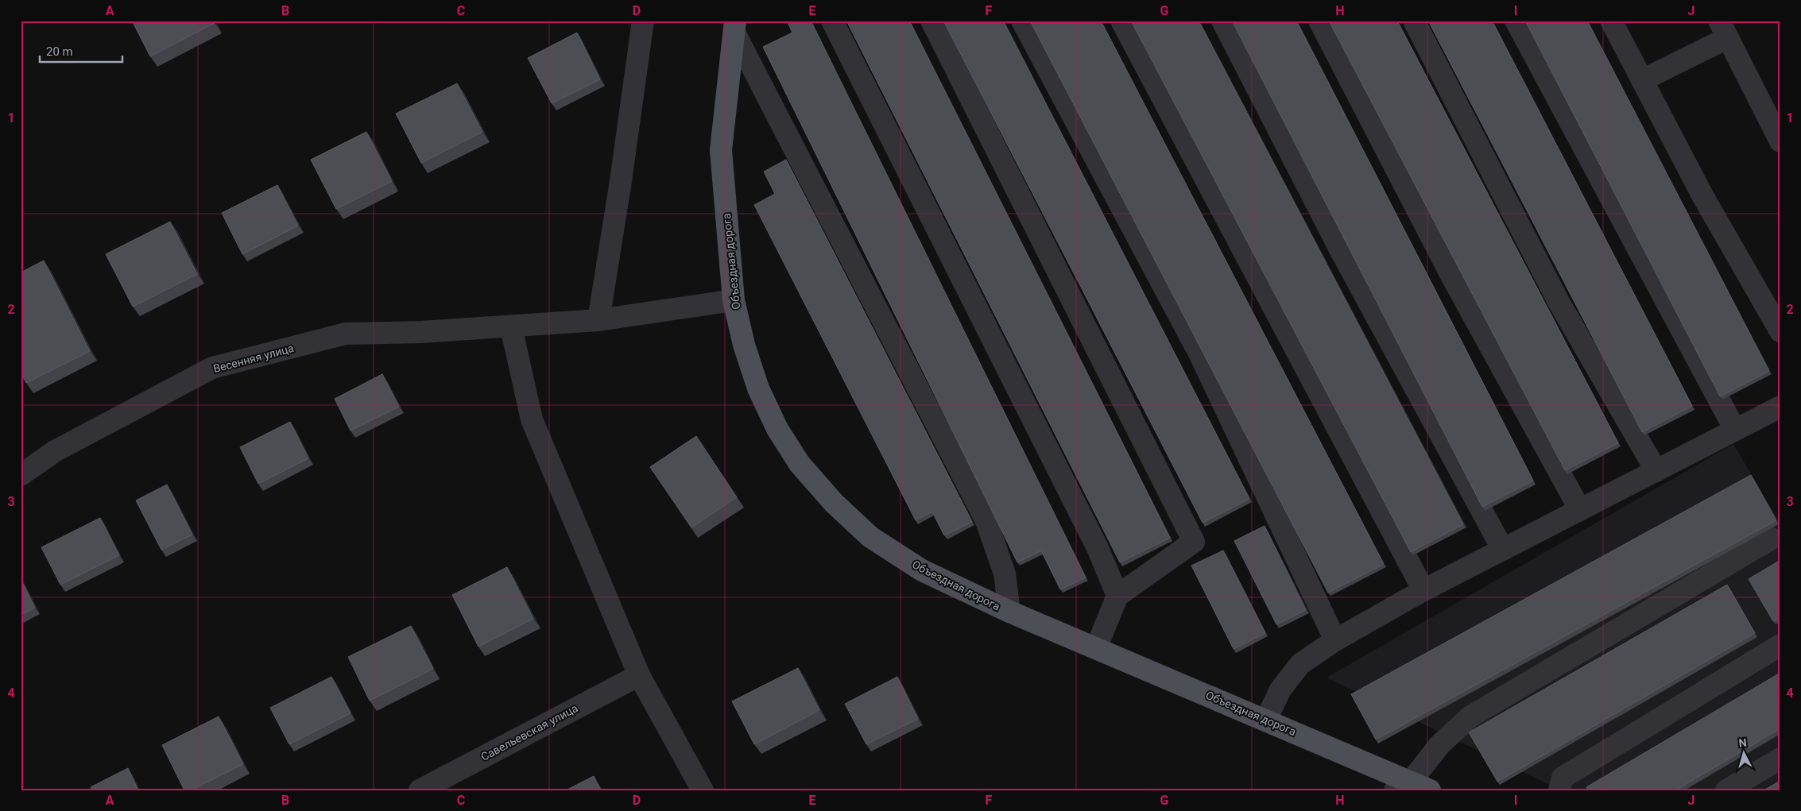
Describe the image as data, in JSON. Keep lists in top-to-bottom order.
{
  "streets": {
    "main road": ["Объездная дорога"],
    "street": ["Весенняя улица", "Савельевская улица"]
  },
  "crossings": [
    ["Объездная дорога", "Весенняя улица"]
  ],
  "scale_bar": "20 m",
  "north": "top",
  "grid": {
    "columns": [
      "A",
      "B",
      "C",
      "D",
      "E",
      "F",
      "G",
      "H",
      "I",
      "J"
    ],
    "rows": [
      "1",
      "2",
      "3",
      "4"
    ]
  }
}
